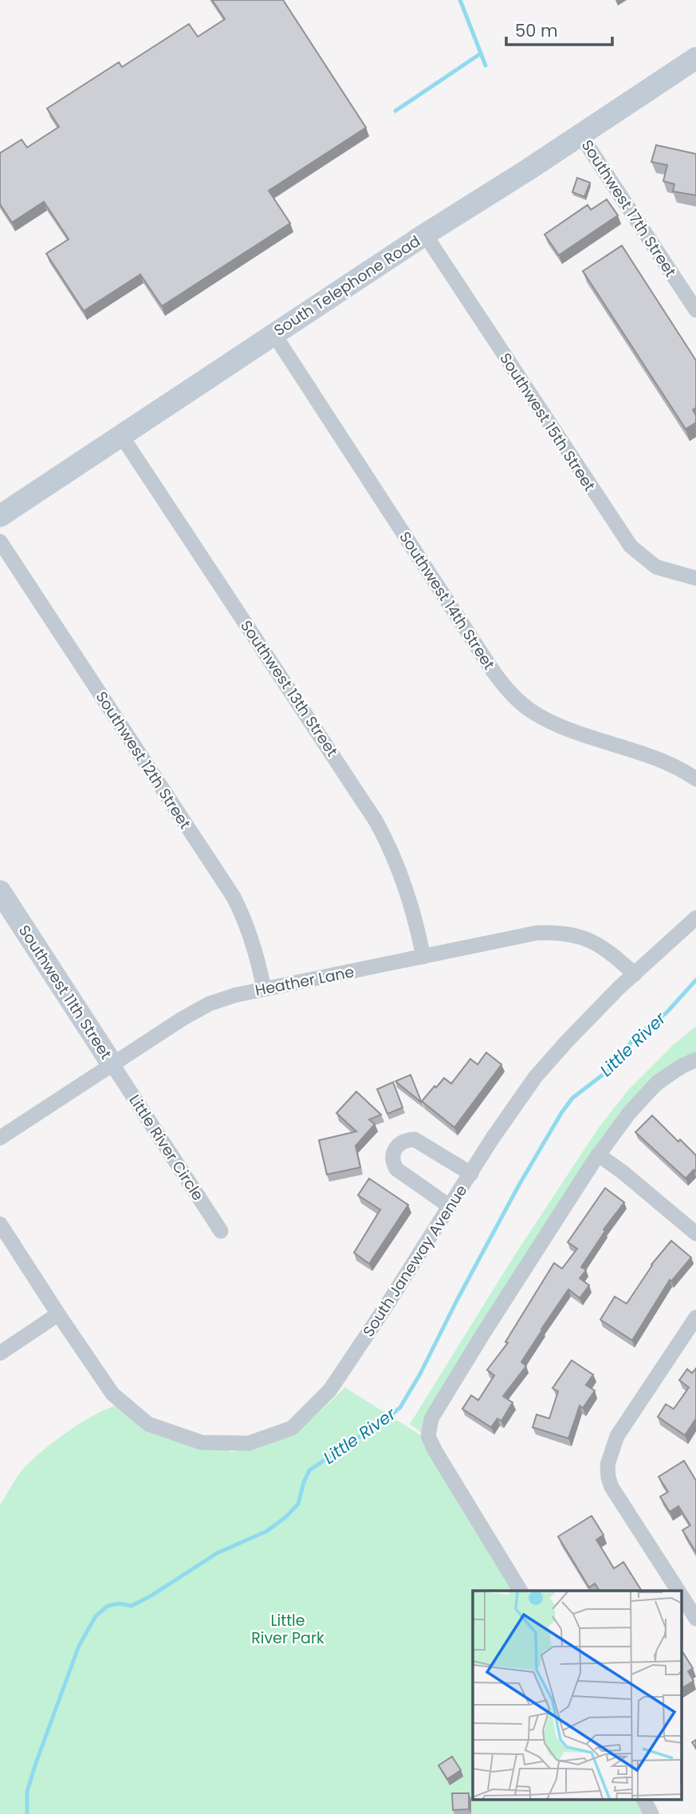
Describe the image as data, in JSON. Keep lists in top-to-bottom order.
{
  "streets": {
    "main road": ["South Telephone Road", "Southwest 11th Street"],
    "street": [
      "Southwest 17th Street",
      "Southwest 15th Street",
      "Southwest 14th Street",
      "Southwest 13th Street",
      "Southwest 12th Street",
      "Heather Lane",
      "Little River Circle",
      "South Janeway Avenue"
    ]
  },
  "crossings": [
    ["Southwest 17th Street", "South Telephone Road"],
    ["South Telephone Road", "Southwest 15th Street"],
    ["South Telephone Road", "Southwest 14th Street"],
    ["South Telephone Road", "Southwest 13th Street"],
    ["Southwest 13th Street", "Heather Lane"],
    ["Southwest 12th Street", "Heather Lane"],
    ["Heather Lane", "Southwest 11th Street"],
    ["Heather Lane", "Little River Circle"],
    ["Heather Lane", "South Janeway Avenue"],
    ["Southwest 11th Street", "Little River Circle"]
  ],
  "water": ["Little River"],
  "parks": ["Little River Park"],
  "scale_bar": "50 m"
}
